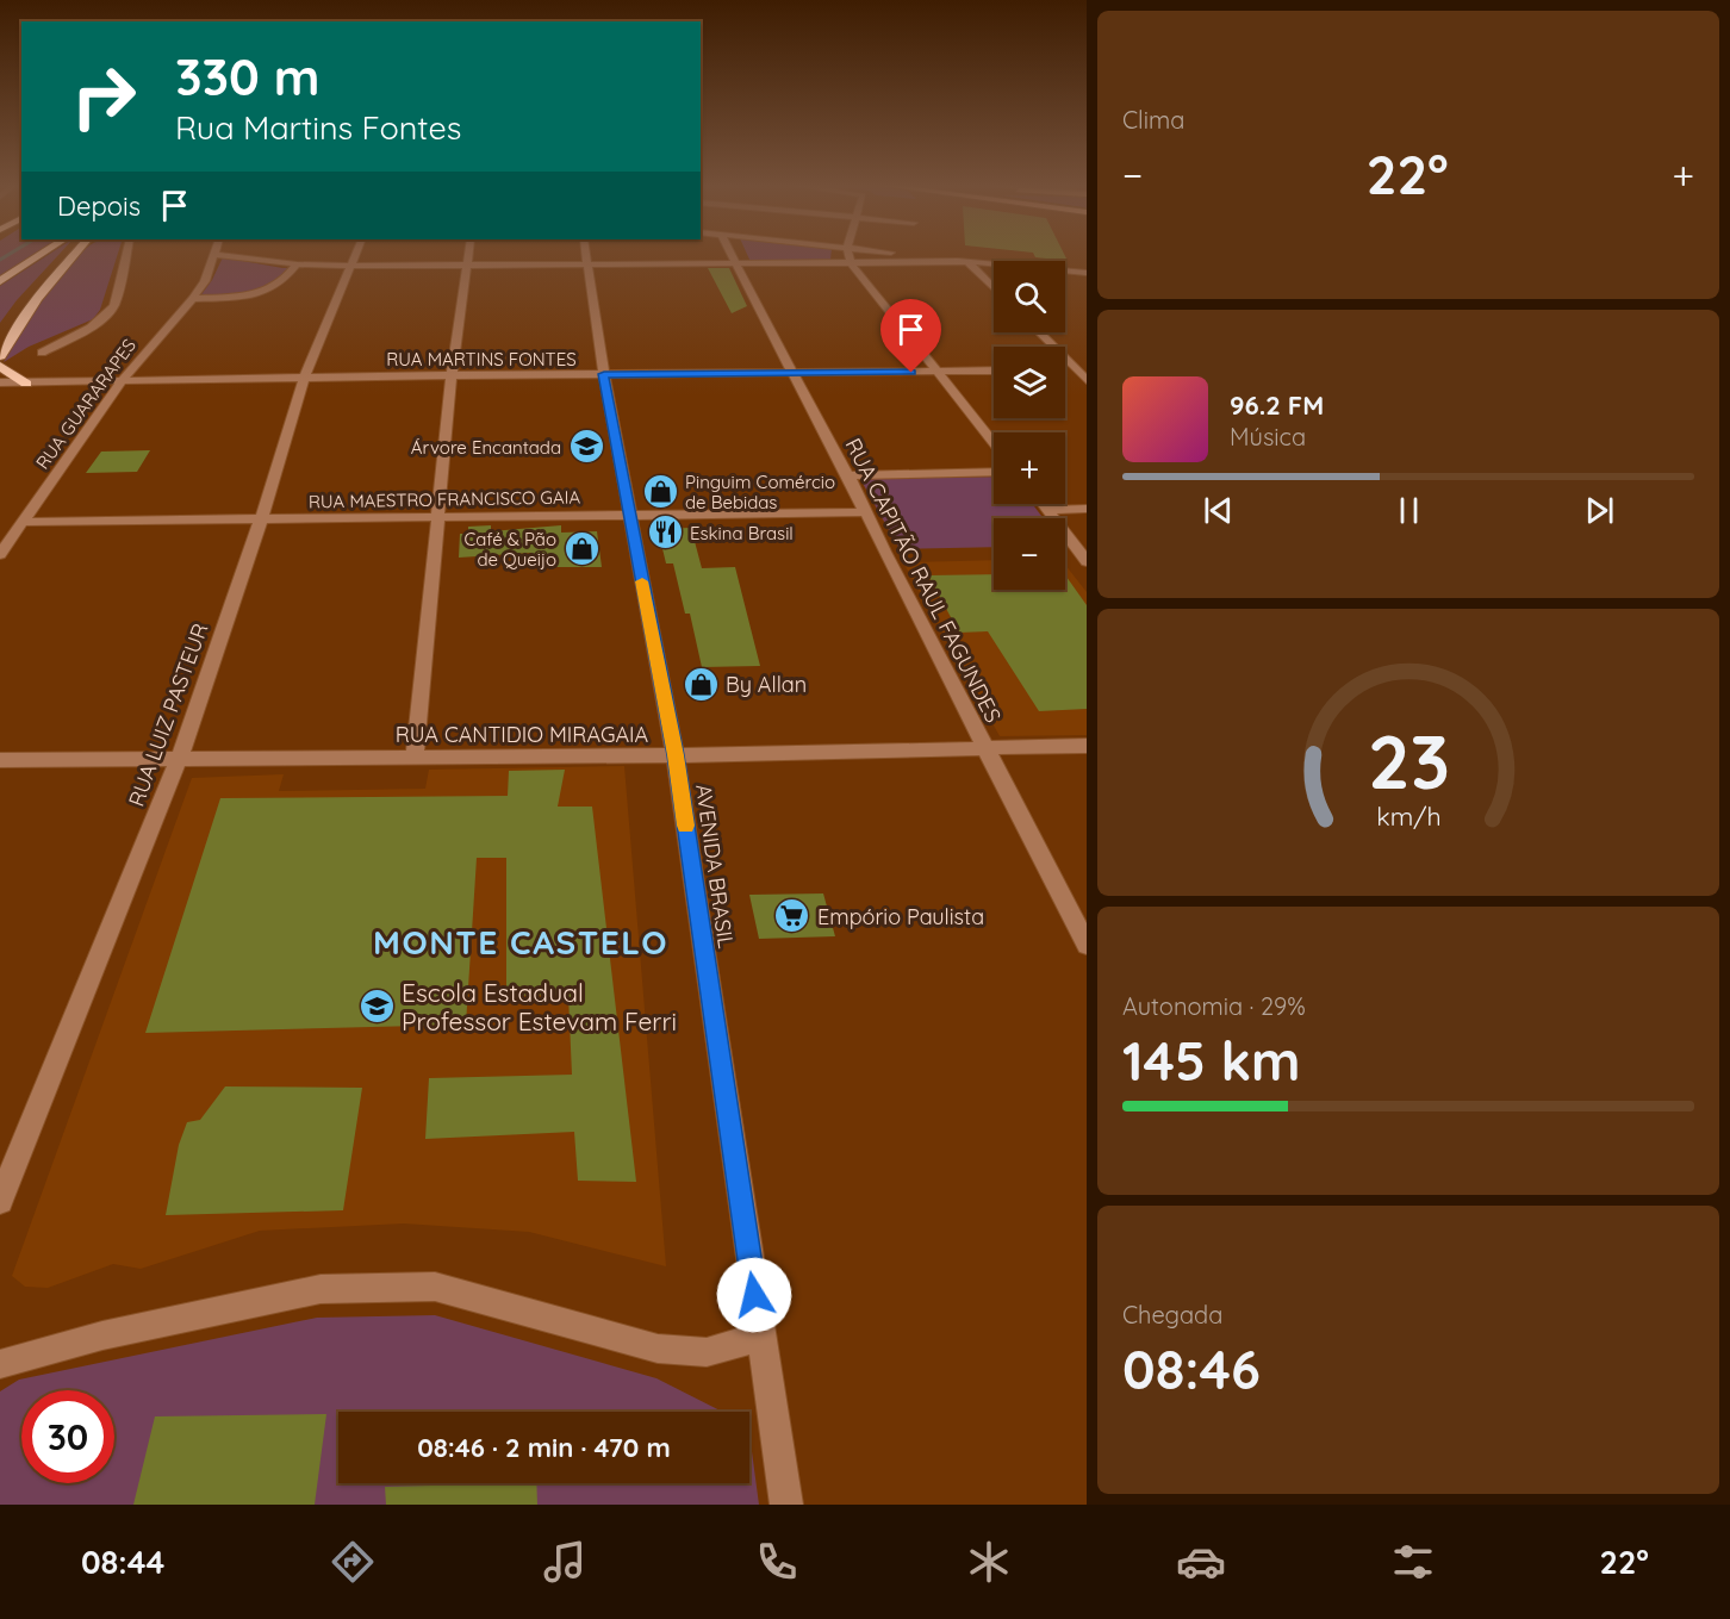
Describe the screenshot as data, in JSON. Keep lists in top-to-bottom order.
{
  "streets": {
    "street": [
      "RUA MARTINS FONTES",
      "RUA GUARARAPES",
      "RUA MAESTRO FRANCISCO GAIA",
      "RUA CAPITÃO RAUL FAGUNDES",
      "RUA LUIZ PASTEUR",
      "RUA CANTIDIO MIRAGAIA",
      "AVENIDA BRASIL"
    ]
  },
  "crossings": [
    ["RUA MARTINS FONTES", "RUA GUARARAPES"],
    ["RUA MARTINS FONTES", "RUA CAPITÃO RAUL FAGUNDES"],
    ["RUA MARTINS FONTES", "RUA LUIZ PASTEUR"],
    ["RUA MARTINS FONTES", "AVENIDA BRASIL"],
    ["RUA GUARARAPES", "RUA MAESTRO FRANCISCO GAIA"],
    ["RUA MAESTRO FRANCISCO GAIA", "RUA CAPITÃO RAUL FAGUNDES"],
    ["RUA MAESTRO FRANCISCO GAIA", "RUA LUIZ PASTEUR"],
    ["RUA MAESTRO FRANCISCO GAIA", "AVENIDA BRASIL"],
    ["RUA CAPITÃO RAUL FAGUNDES", "RUA CANTIDIO MIRAGAIA"],
    ["RUA LUIZ PASTEUR", "RUA CANTIDIO MIRAGAIA"],
    ["RUA CANTIDIO MIRAGAIA", "AVENIDA BRASIL"]
  ],
  "districts": ["MONTE CASTELO"],
  "places": {
    "school or university": ["Árvore Encantada", "Escola Estadual Professor Estevam Ferri"],
    "shop": ["Pinguim Comércio de Bebidas", "Café & Pão de Queijo", "By Allan"],
    "restaurant": ["Eskina Brasil"],
    "supermarket": ["Empório Paulista"]
  },
  "page": {
    "tile": [
      "Clima",
      ["Autonomia · 29%", "145 km"],
      ["Chegada", "08:46"]
    ],
    "turn": ["330 m", "Rua Martins Fontes"],
    "heat": ["−", "22°", "+"],
    "then": "Depois",
    "map_buttons": ["+", "−"],
    "song": ["96.2 FM", "Música"],
    "limit": "30",
    "trip": "08:46 · 2 min · 470 m",
    "tabs": ["08:44", "22°"],
    "gauge": ["23", "km/h"]
  }
}
